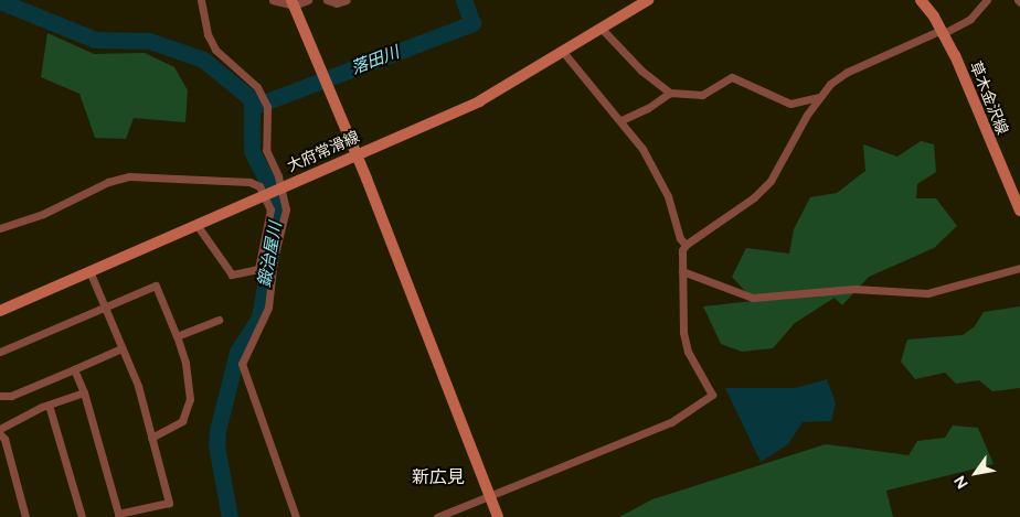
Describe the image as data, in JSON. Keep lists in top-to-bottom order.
{
  "streets": {
    "main road": ["草木金沢線", "大府常滑線"]
  },
  "districts": ["新広見"],
  "water": ["落田川", "鍛治屋川"],
  "north": "bottom left"
}
